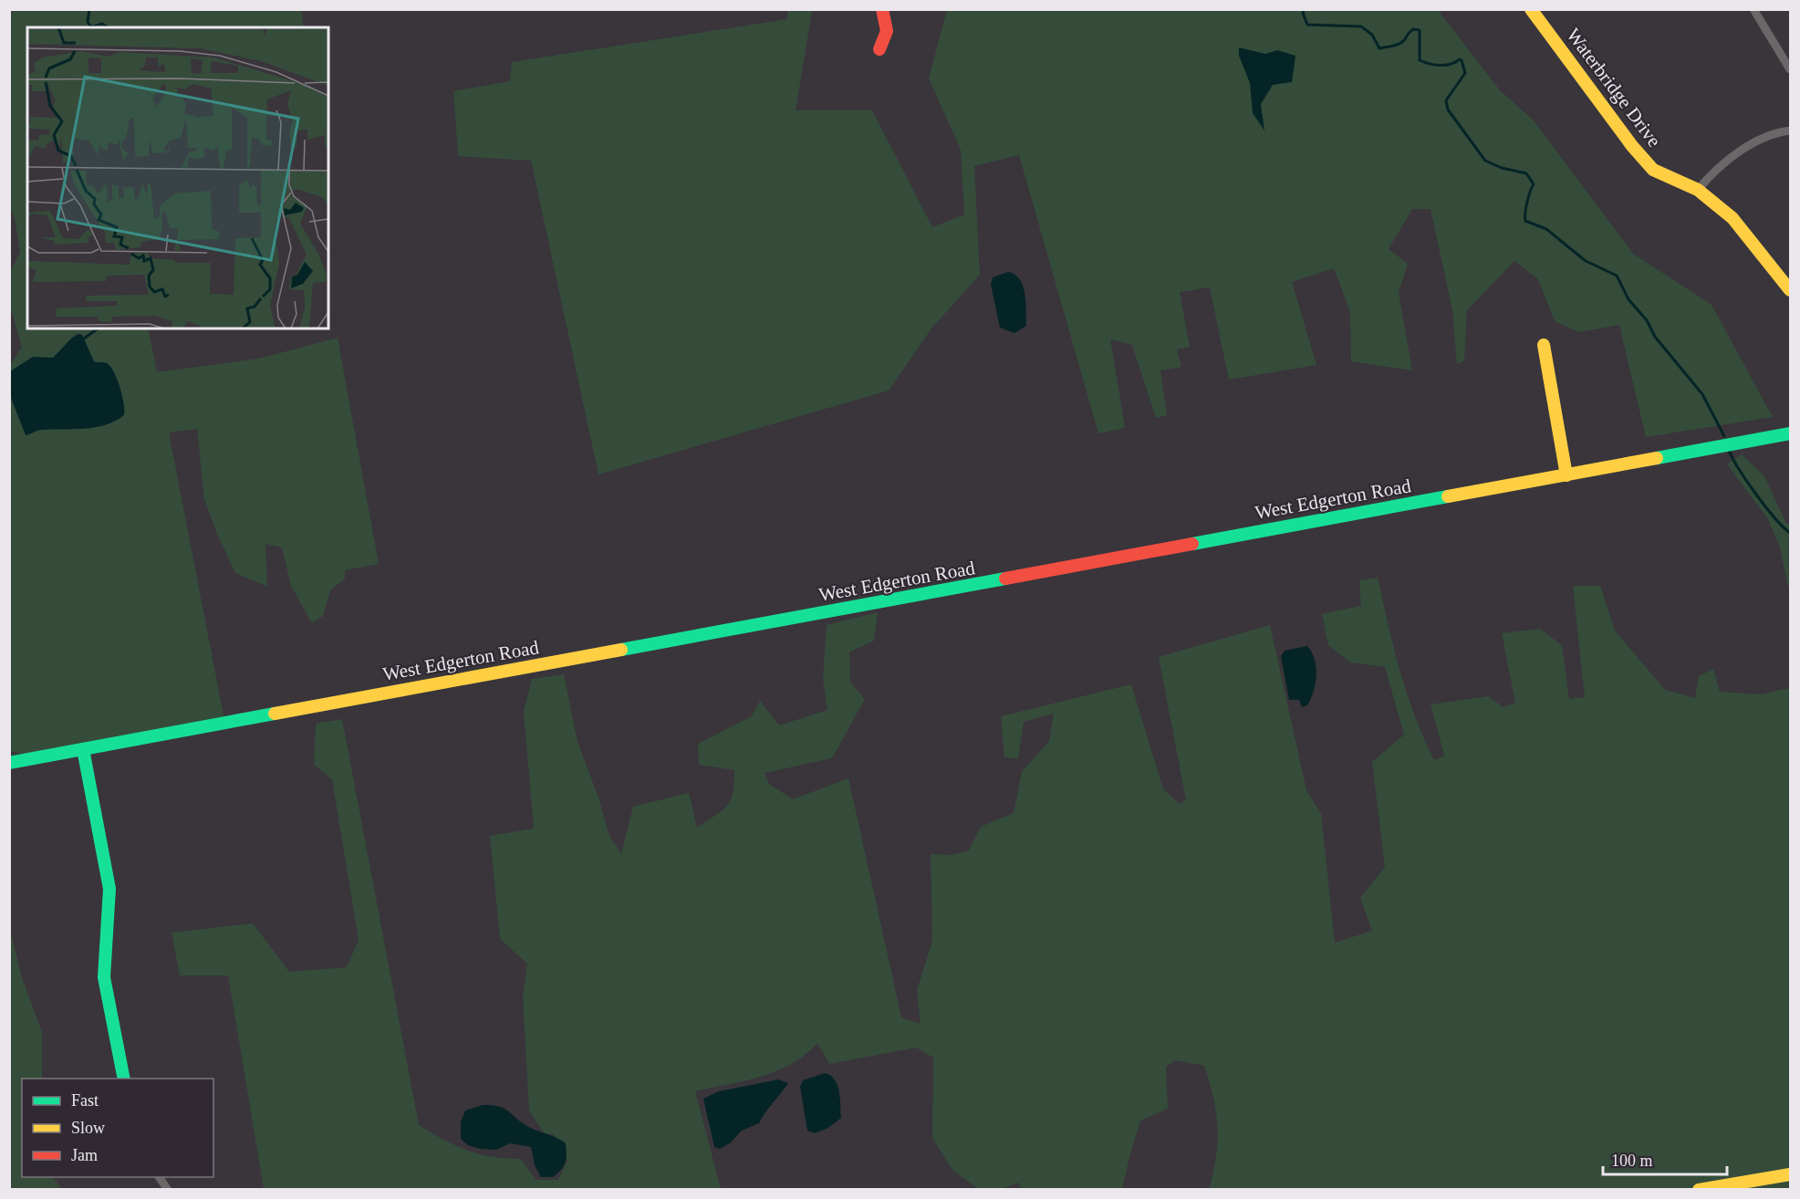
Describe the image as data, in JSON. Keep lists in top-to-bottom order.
{
  "streets": {
    "street": ["Waterbridge Drive", "West Edgerton Road"]
  },
  "legend": ["Fast", "Slow", "Jam"],
  "scale_bar": "100 m"
}
